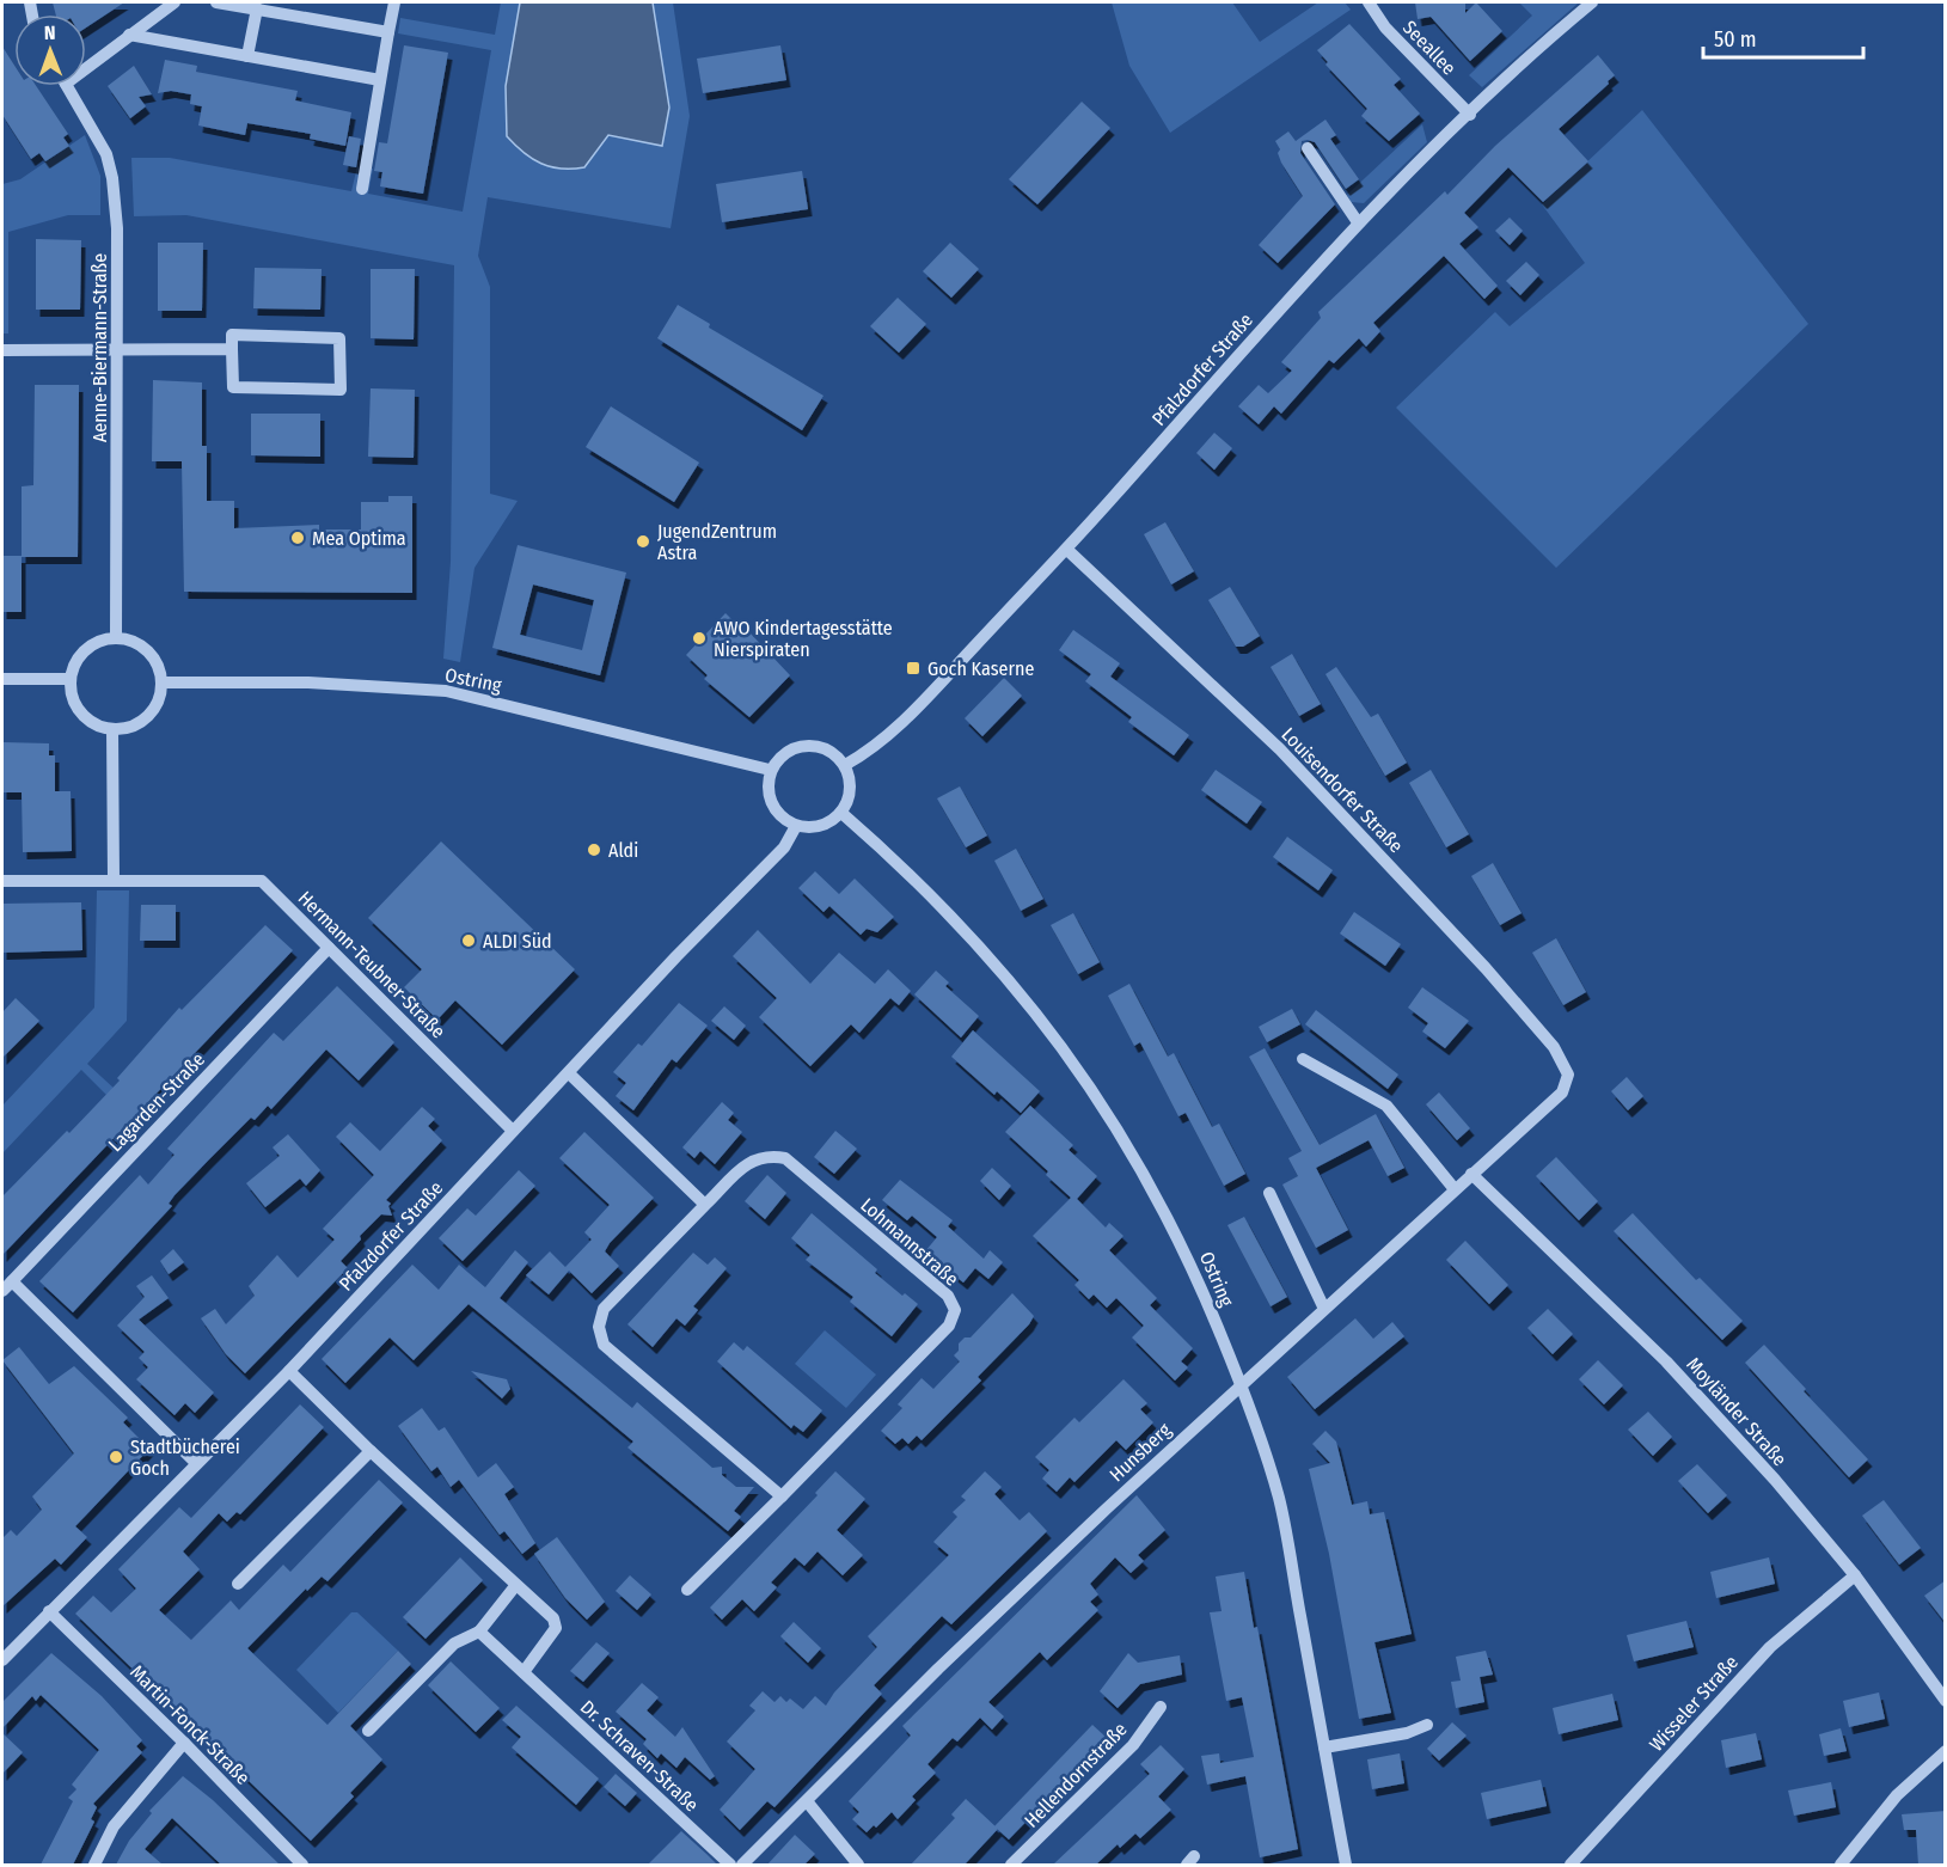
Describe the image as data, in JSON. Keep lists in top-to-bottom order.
{
  "streets": {
    "street": [
      "Seeallee",
      "Aenne-Biermann-Straße",
      "Pfalzdorfer Straße",
      "Ostring",
      "Louisendorfer Straße",
      "Hermann-Teubner-Straße",
      "Lagarden-Straße",
      "Lohmannstraße",
      "Moyländer Straße",
      "Hunsberg",
      "Wisseler Straße",
      "Martin-Fonck-Straße",
      "Dr. Schraven-Straße",
      "Hellendornstraße"
    ]
  },
  "crossings": [
    ["Seeallee", "Pfalzdorfer Straße"],
    ["Aenne-Biermann-Straße", "Ostring"],
    ["Pfalzdorfer Straße", "Ostring"],
    ["Pfalzdorfer Straße", "Louisendorfer Straße"],
    ["Pfalzdorfer Straße", "Hermann-Teubner-Straße"],
    ["Pfalzdorfer Straße", "Martin-Fonck-Straße"],
    ["Ostring", "Hunsberg"],
    ["Louisendorfer Straße", "Hunsberg"],
    ["Hermann-Teubner-Straße", "Lagarden-Straße"],
    ["Moyländer Straße", "Hunsberg"],
    ["Moyländer Straße", "Wisseler Straße"]
  ],
  "places": {
    "other": [
      "Mea Optima",
      "JugendZentrum Astra",
      "AWO Kindertagesstätte Nierspiraten",
      "Aldi",
      "ALDI Süd",
      "Stadtbücherei Goch"
    ],
    "transit": ["Goch Kaserne"]
  },
  "scale_bar": "50 m",
  "north": "top"
}
